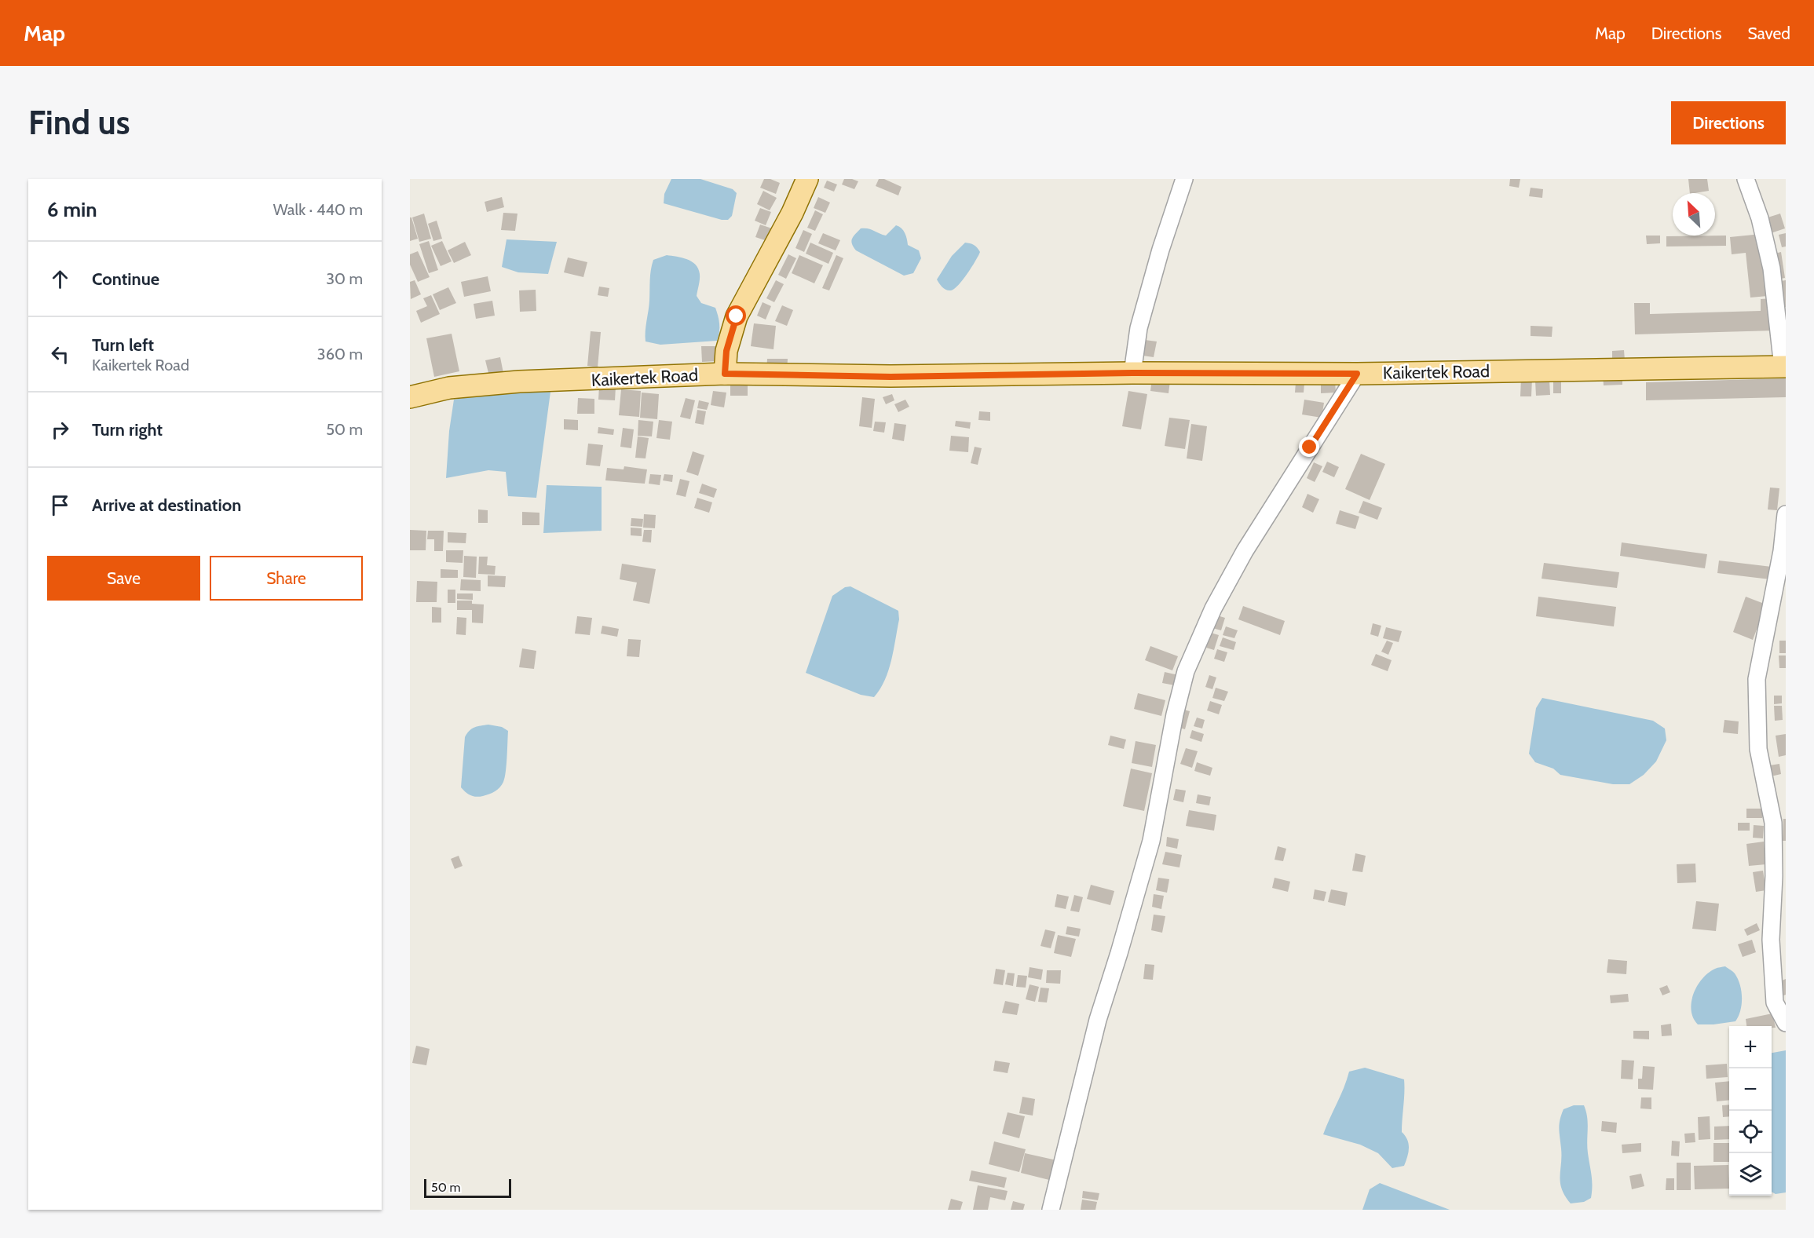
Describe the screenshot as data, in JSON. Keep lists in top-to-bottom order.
{
  "streets": {
    "main road": ["Kaikertek Road"]
  },
  "scale_bar": "50 m",
  "north": "top left",
  "page": {
    "header": "Map",
    "nav": ["Map", "Directions", "Saved"],
    "buttons": [
      "Directions",
      ["Save", "Share"]
    ],
    "title": "Find us",
    "heading": ["6 min", "Walk · 440 m"],
    "list": [
      ["Continue", "30 m"],
      ["Turn left", "Kaikertek Road", "360 m"],
      ["Turn right", "50 m"],
      "Arrive at destination"
    ],
    "map_buttons": ["+", "−"],
    "scale": "50 m"
  }
}
